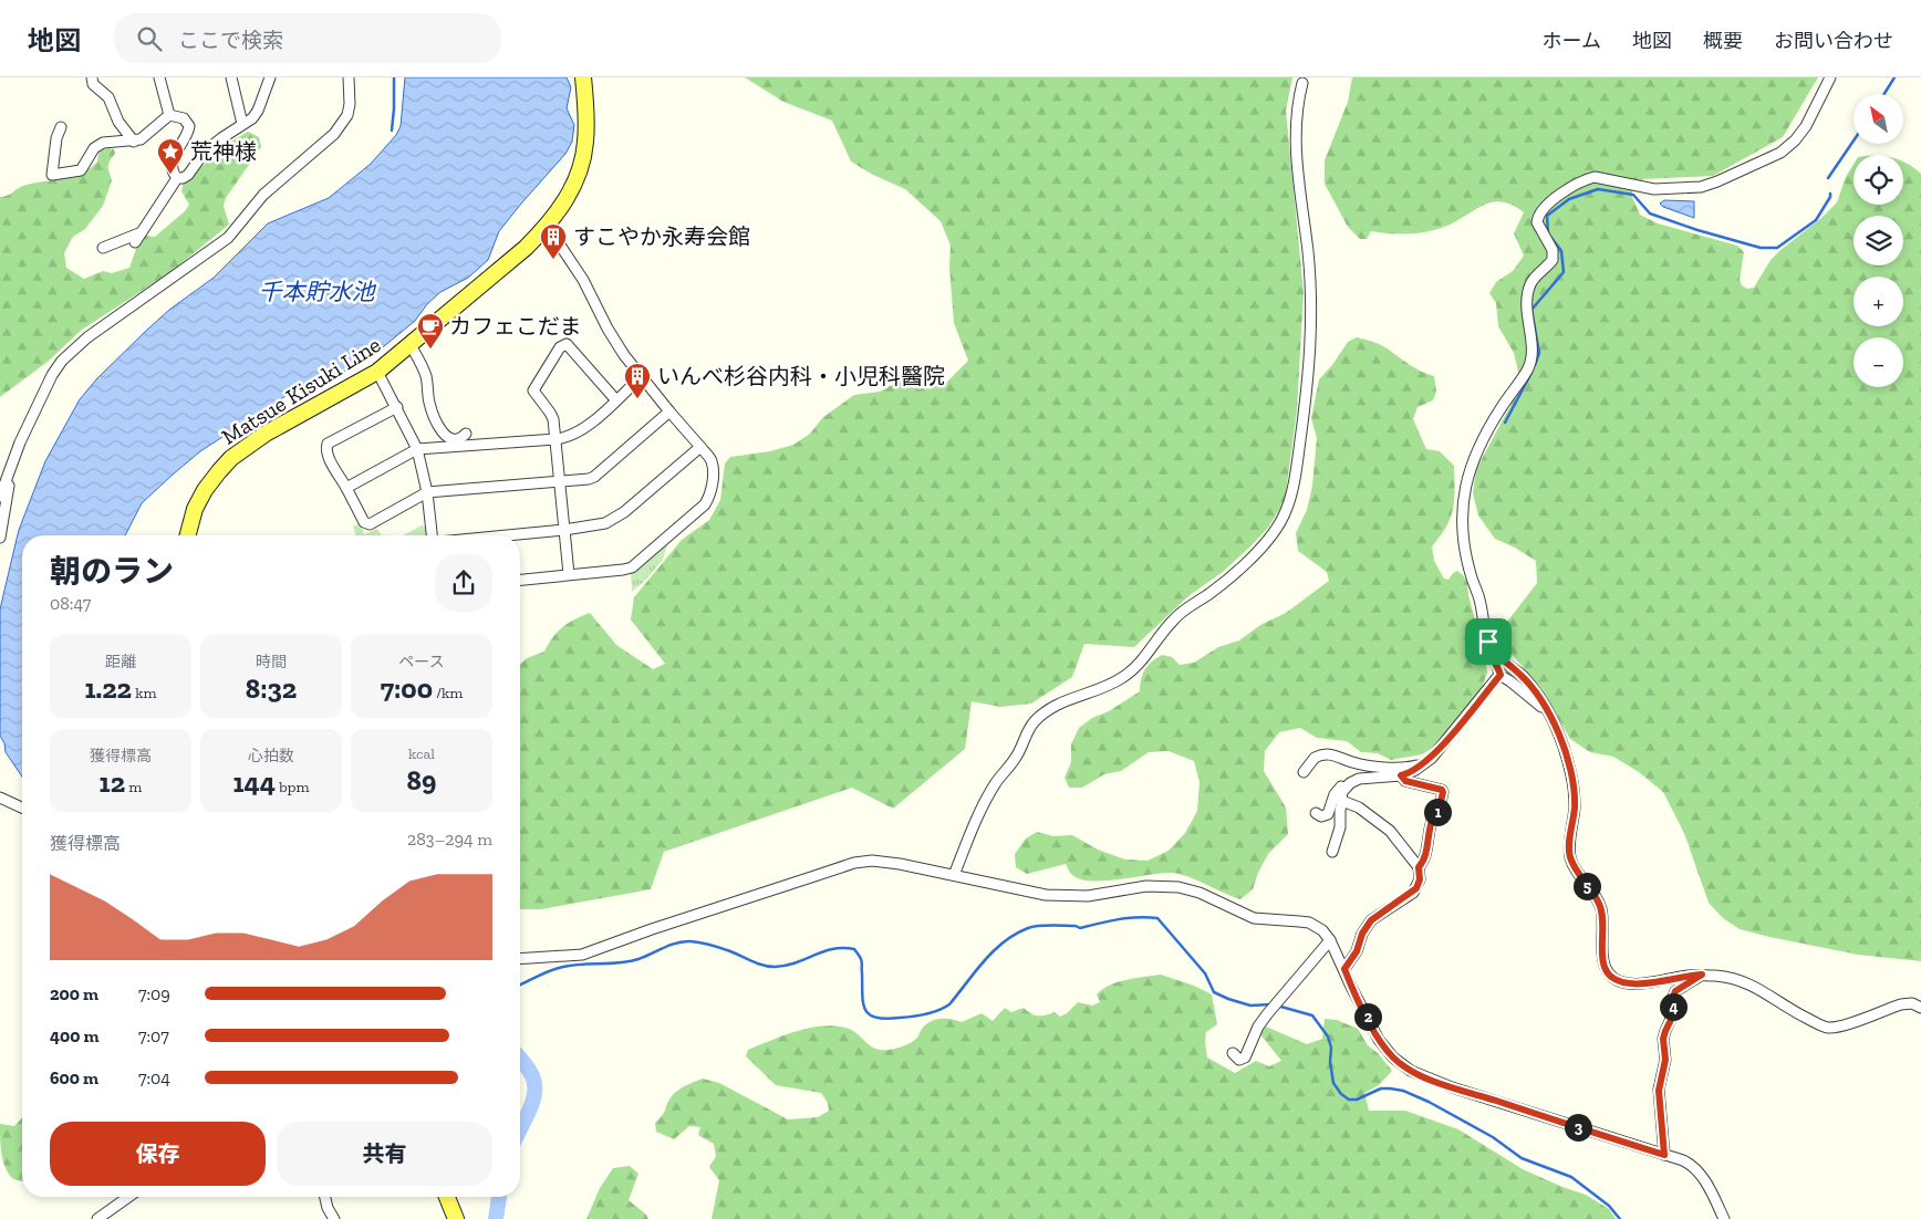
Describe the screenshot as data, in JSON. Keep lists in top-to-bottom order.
{
  "streets": {
    "main road": ["Matsue Kisuki Line"]
  },
  "water": ["千本貯水池"],
  "places": {
    "place": ["荒神様"],
    "building": ["すこやか永寿会館", "いんべ杉谷内科・小児科醫院"],
    "cafe": ["カフェこだま"]
  },
  "north": "top left",
  "page": {
    "header": "地図",
    "search": "ここで検索",
    "nav": [
      "ホーム",
      "地図",
      "概要",
      "お問い合わせ"
    ],
    "map_buttons": ["+", "−"],
    "heading": ["朝のラン", "08:47"],
    "stats": [
      ["距離", "1.22 km"],
      ["時間", "8:32"],
      ["ペース", "7:00 /km"],
      ["獲得標高", "12 m"],
      ["心拍数", "144 bpm"],
      ["kcal", "89"]
    ],
    "pins": [
      "1",
      "5",
      "4",
      "2",
      "3"
    ],
    "chart": ["獲得標高", "283–294 m"],
    "list": [
      {
        "name": "200 m",
        "note": "7:09"
      },
      {
        "name": "400 m",
        "note": "7:07"
      },
      {
        "name": "600 m",
        "note": "7:04"
      }
    ],
    "buttons": ["保存", "共有"]
  }
}
